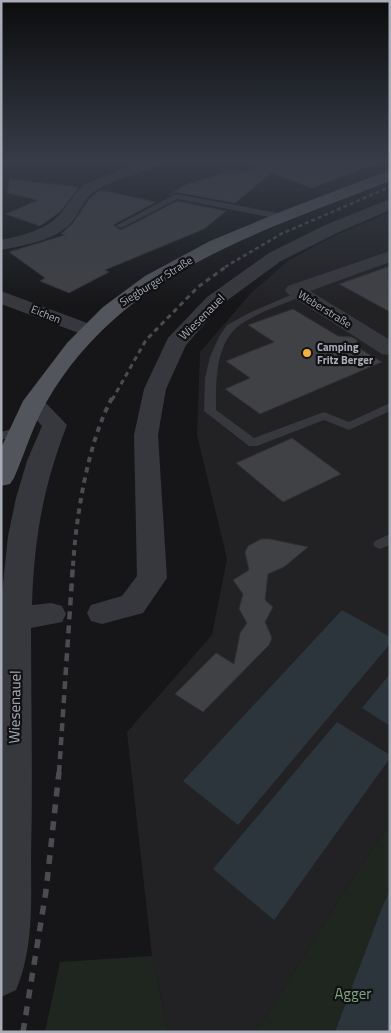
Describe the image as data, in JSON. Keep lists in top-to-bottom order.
{
  "streets": {
    "main road": ["Siegburger Straße"],
    "street": ["Weberstraße", "Eichen", "Wiesenauel"]
  },
  "crossings": [
    ["Siegburger Straße", "Eichen"],
    ["Siegburger Straße", "Wiesenauel"]
  ],
  "parks": ["Agger"],
  "places": ["Camping Fritz Berger"]
}
